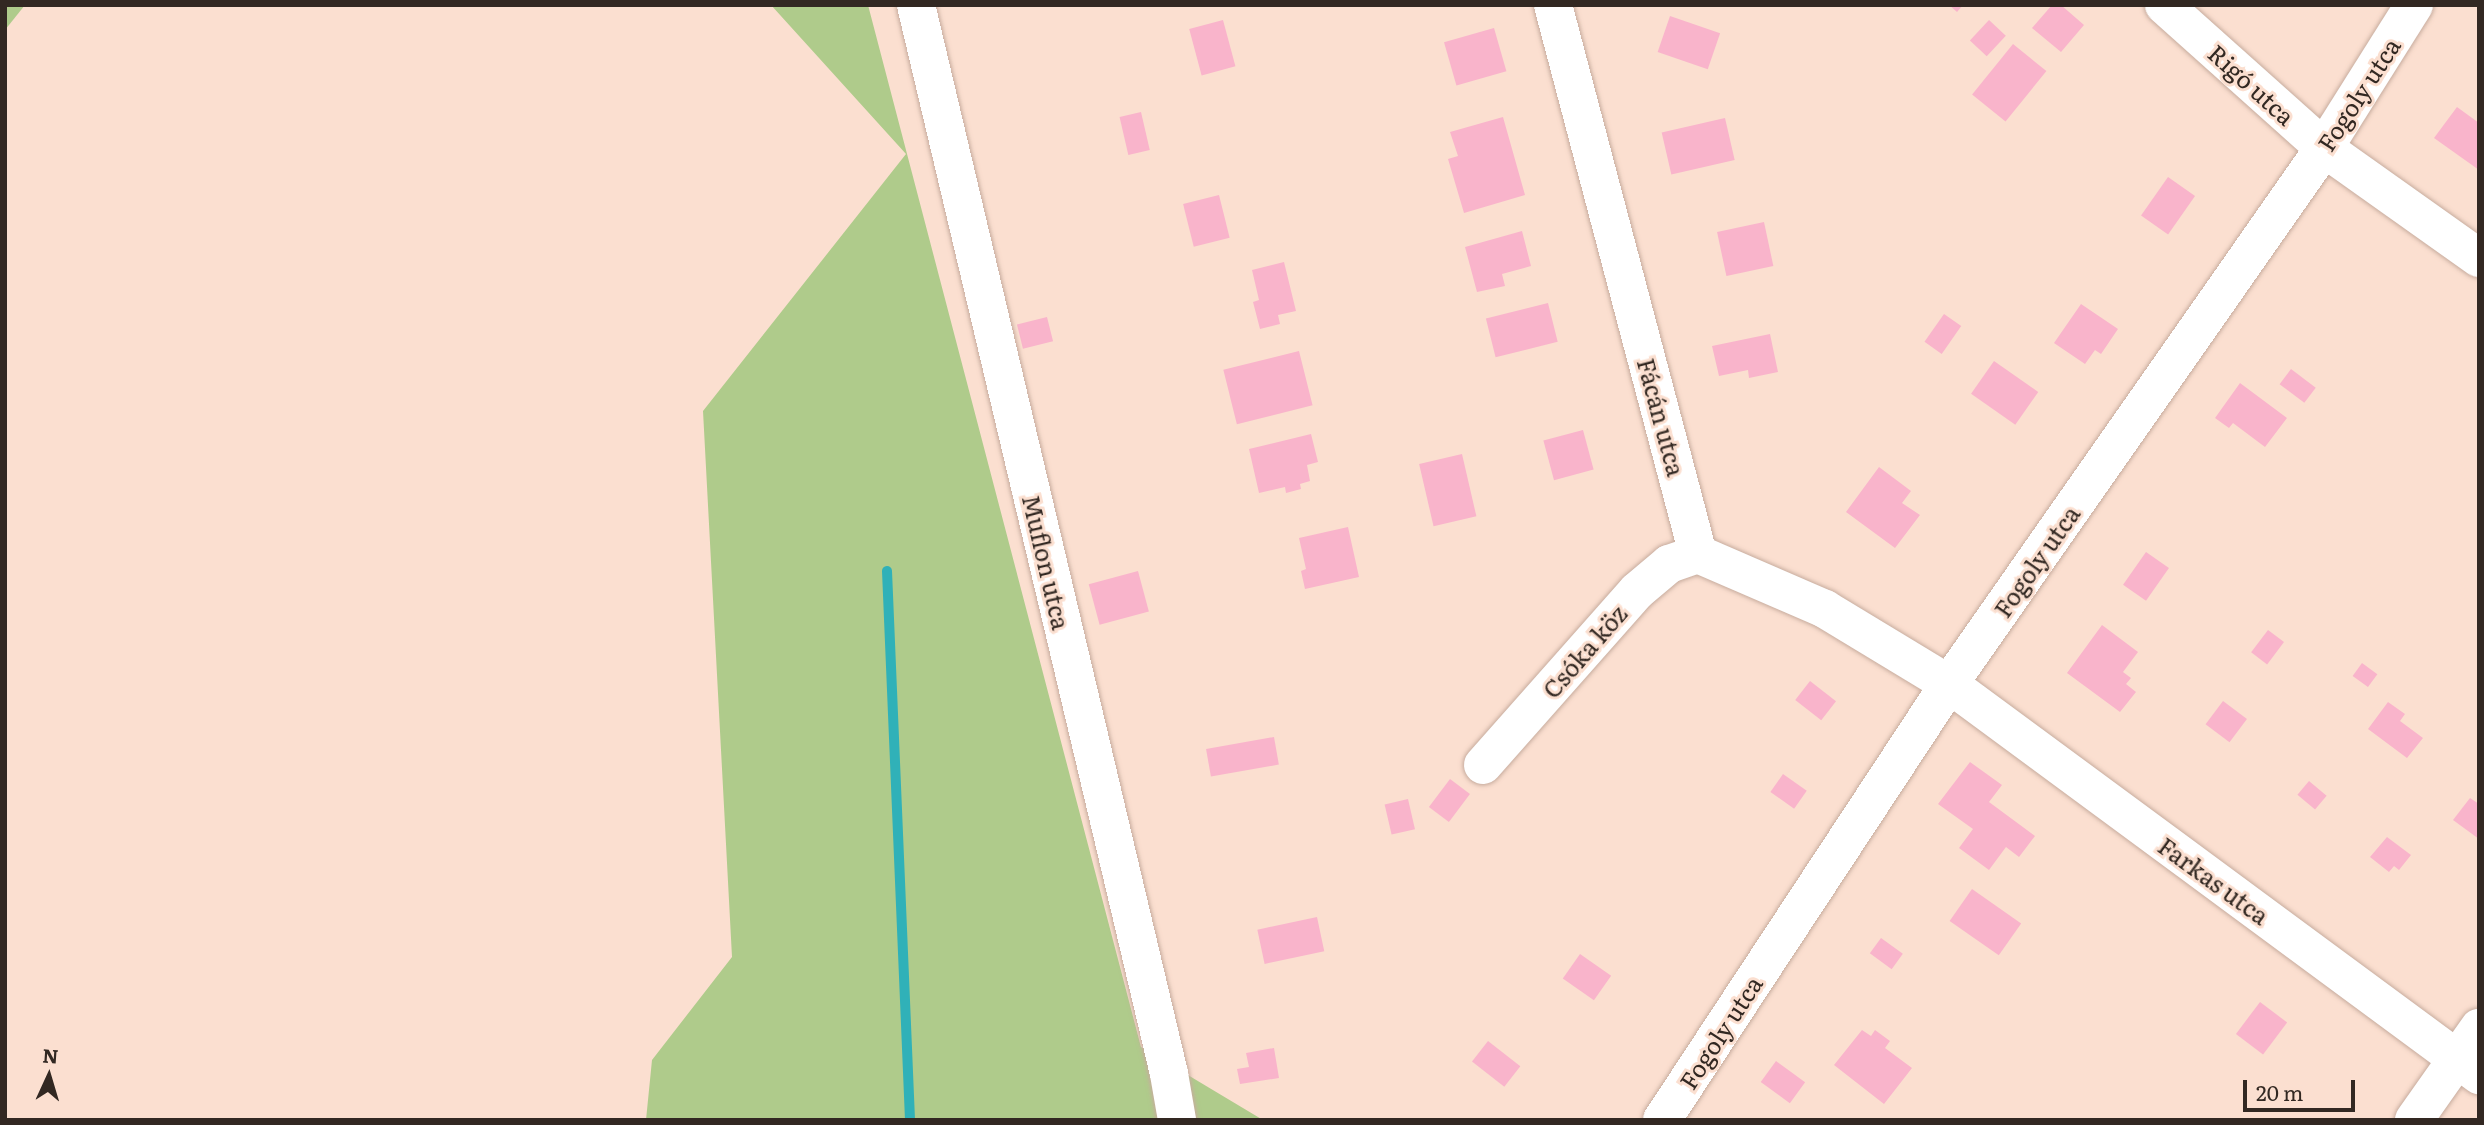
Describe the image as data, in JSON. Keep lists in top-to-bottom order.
{
  "streets": {
    "street": [
      "Rigó utca",
      "Fogoly utca",
      "Fácán utca",
      "Muflon utca",
      "Csóka köz",
      "Farkas utca"
    ]
  },
  "crossings": [
    ["Rigó utca", "Fogoly utca"],
    ["Fogoly utca", "Farkas utca"],
    ["Fácán utca", "Csóka köz"]
  ],
  "scale_bar": "20 m",
  "north": "top"
}
